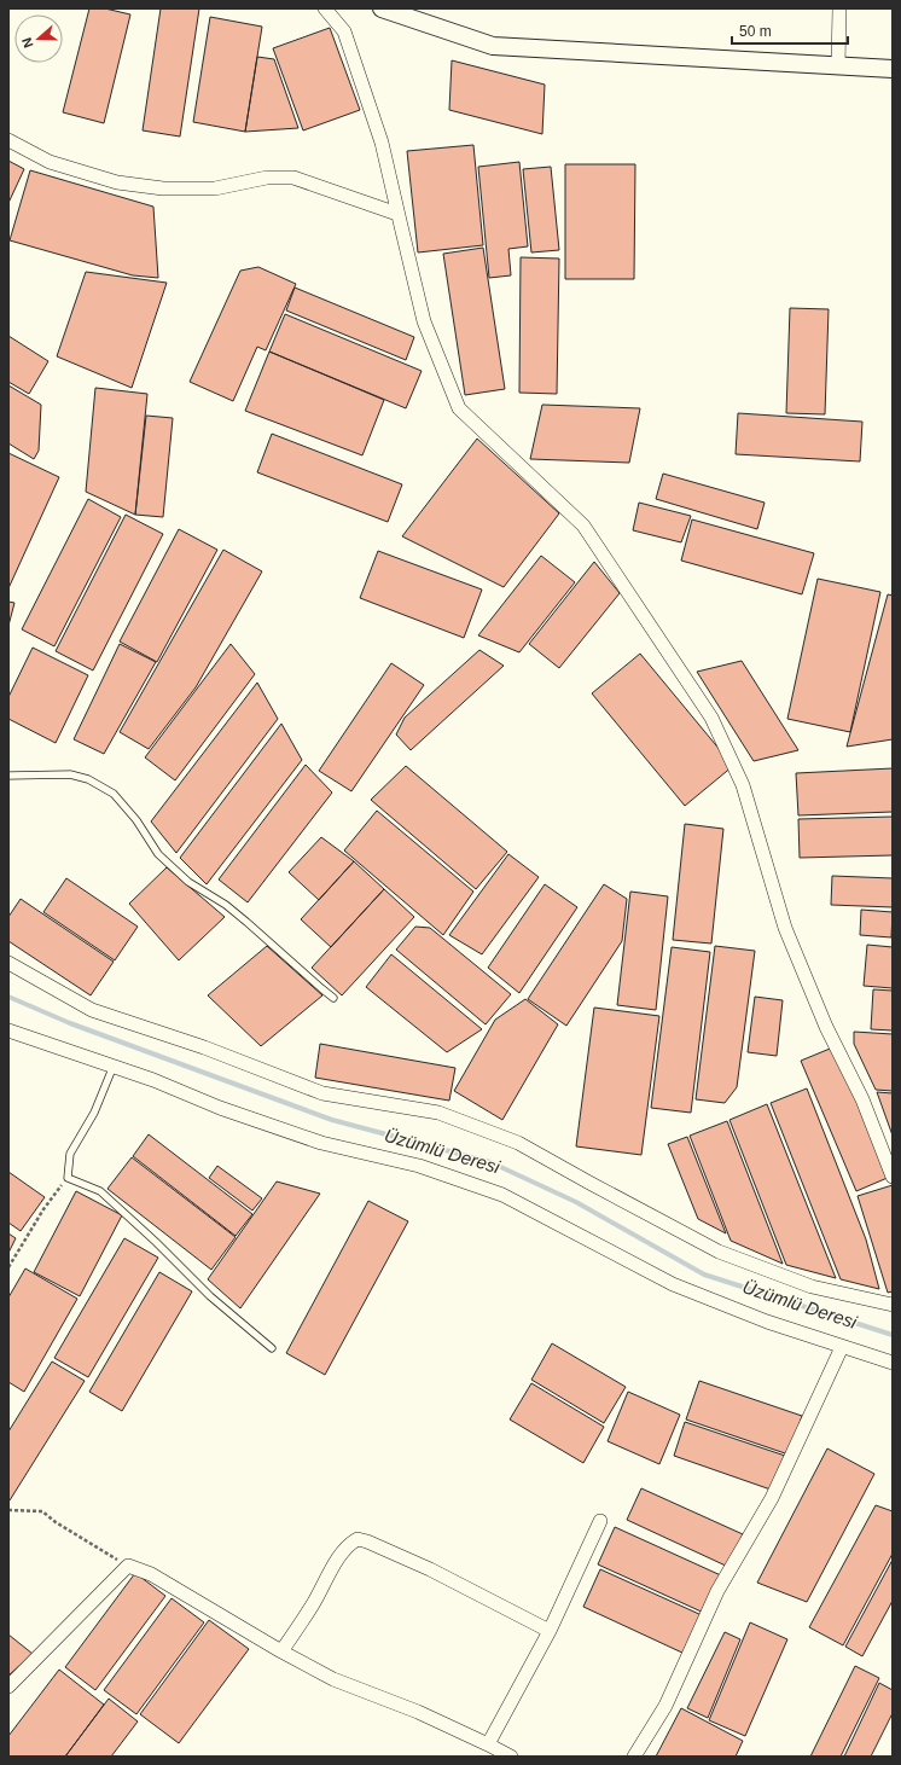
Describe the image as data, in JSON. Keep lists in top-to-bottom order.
{
  "water": ["Üzümlü Deresi"],
  "scale_bar": "50 m",
  "north": "left"
}
